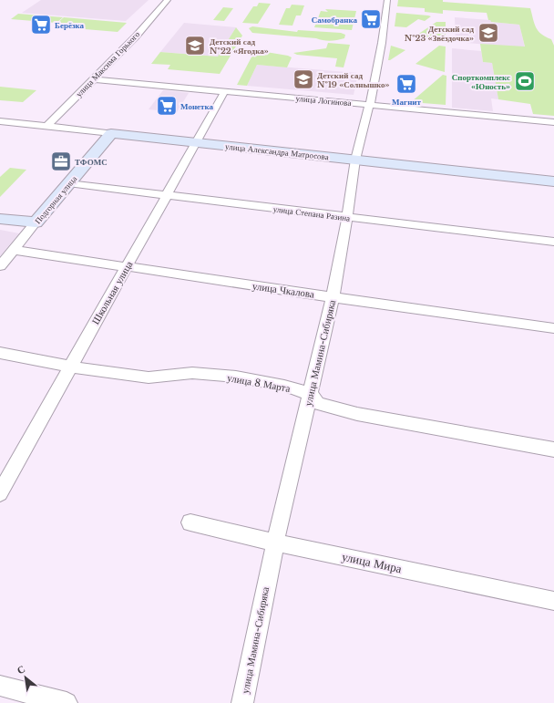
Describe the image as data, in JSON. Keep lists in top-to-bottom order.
{
  "streets": {
    "street": [
      "улица Максима Горького",
      "улица Логинова",
      "улица Александра Матросова",
      "Подгорная улица",
      "улица Степана Разина",
      "улица Чкалова",
      "Школьная улица",
      "улица Мамина-Сибиряка",
      "улица 8 Марта",
      "улица Мира"
    ]
  },
  "crossings": [
    ["улица Максима Горького", "улица Логинова"],
    ["улица Максима Горького", "улица Александра Матросова"],
    ["улица Логинова", "Школьная улица"],
    ["улица Логинова", "улица Мамина-Сибиряка"],
    ["улица Александра Матросова", "Подгорная улица"],
    ["улица Александра Матросова", "Школьная улица"],
    ["улица Александра Матросова", "улица Мамина-Сибиряка"],
    ["Подгорная улица", "улица Степана Разина"],
    ["Подгорная улица", "улица Чкалова"],
    ["улица Степана Разина", "Школьная улица"],
    ["улица Степана Разина", "улица Мамина-Сибиряка"],
    ["улица Чкалова", "Школьная улица"],
    ["улица Чкалова", "улица Мамина-Сибиряка"],
    ["Школьная улица", "улица 8 Марта"],
    ["улица Мамина-Сибиряка", "улица 8 Марта"],
    ["улица Мамина-Сибиряка", "улица Мира"]
  ],
  "places": {
    "supermarket": [
      "Самобранка",
      "Берёзка",
      "Магнит",
      "Монетка"
    ],
    "school or university": ["Детский сад №23 «Звёздочка»", "Детский сад №22 «Ягодка»", "Детский сад №19 «Солнышко»"],
    "sports": ["Спорткомплекс «Юность»"],
    "office": ["ТФОМС"]
  },
  "north": "top left"
}
